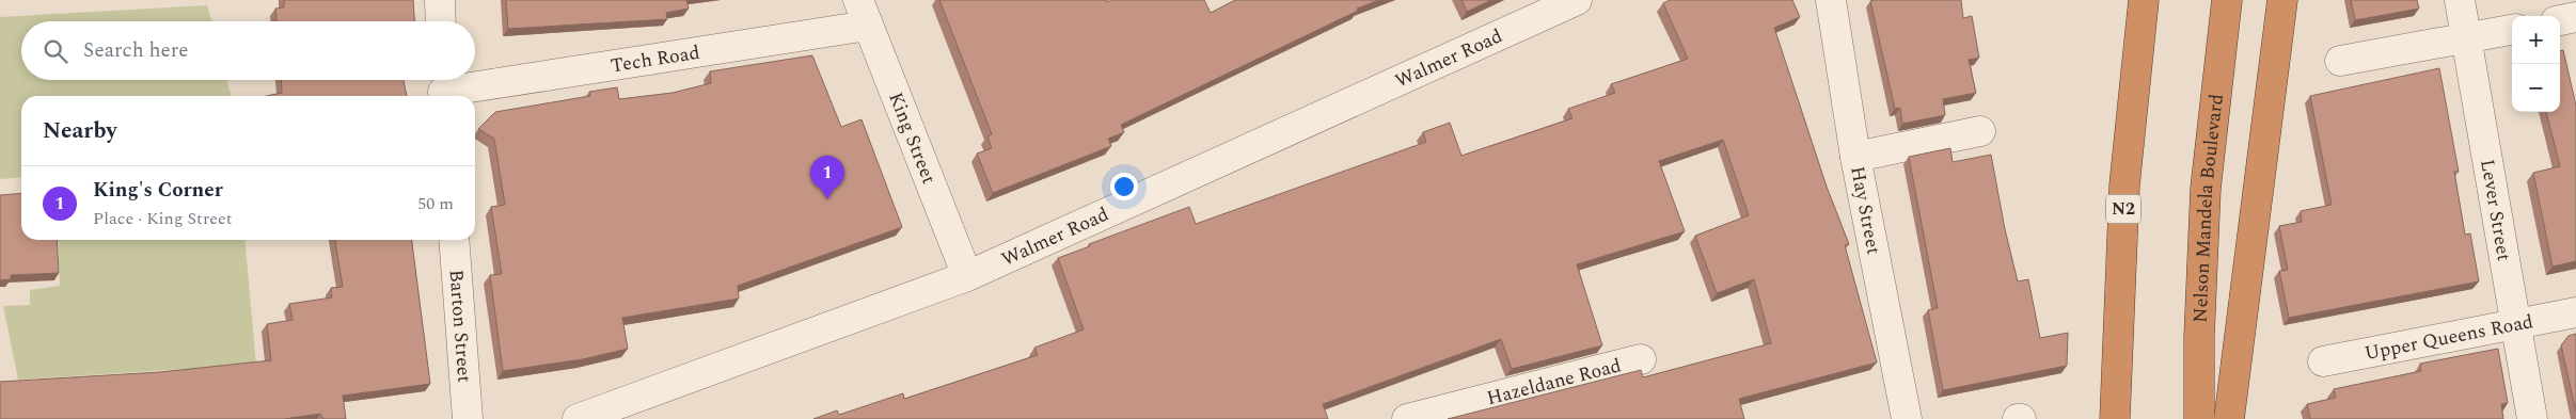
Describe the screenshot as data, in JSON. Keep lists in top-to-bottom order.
{
  "streets": {
    "highway": ["N2", "Nelson Mandela Boulevard"],
    "street": [
      "Tech Road",
      "Walmer Road",
      "King Street",
      "Hay Street",
      "Lever Street",
      "Barton Street",
      "Upper Queens Road",
      "Hazeldane Road"
    ]
  },
  "crossings": [
    ["Tech Road", "King Street"],
    ["Walmer Road", "King Street"],
    ["Lever Street", "Upper Queens Road"]
  ],
  "page": {
    "map_buttons": ["+", "−"],
    "search": "Search here",
    "heading": "Nearby",
    "pins": "1",
    "list": [
      {
        "mark": "1",
        "name": "King's Corner",
        "note": "Place · King Street",
        "value": "50 m"
      }
    ]
  }
}
